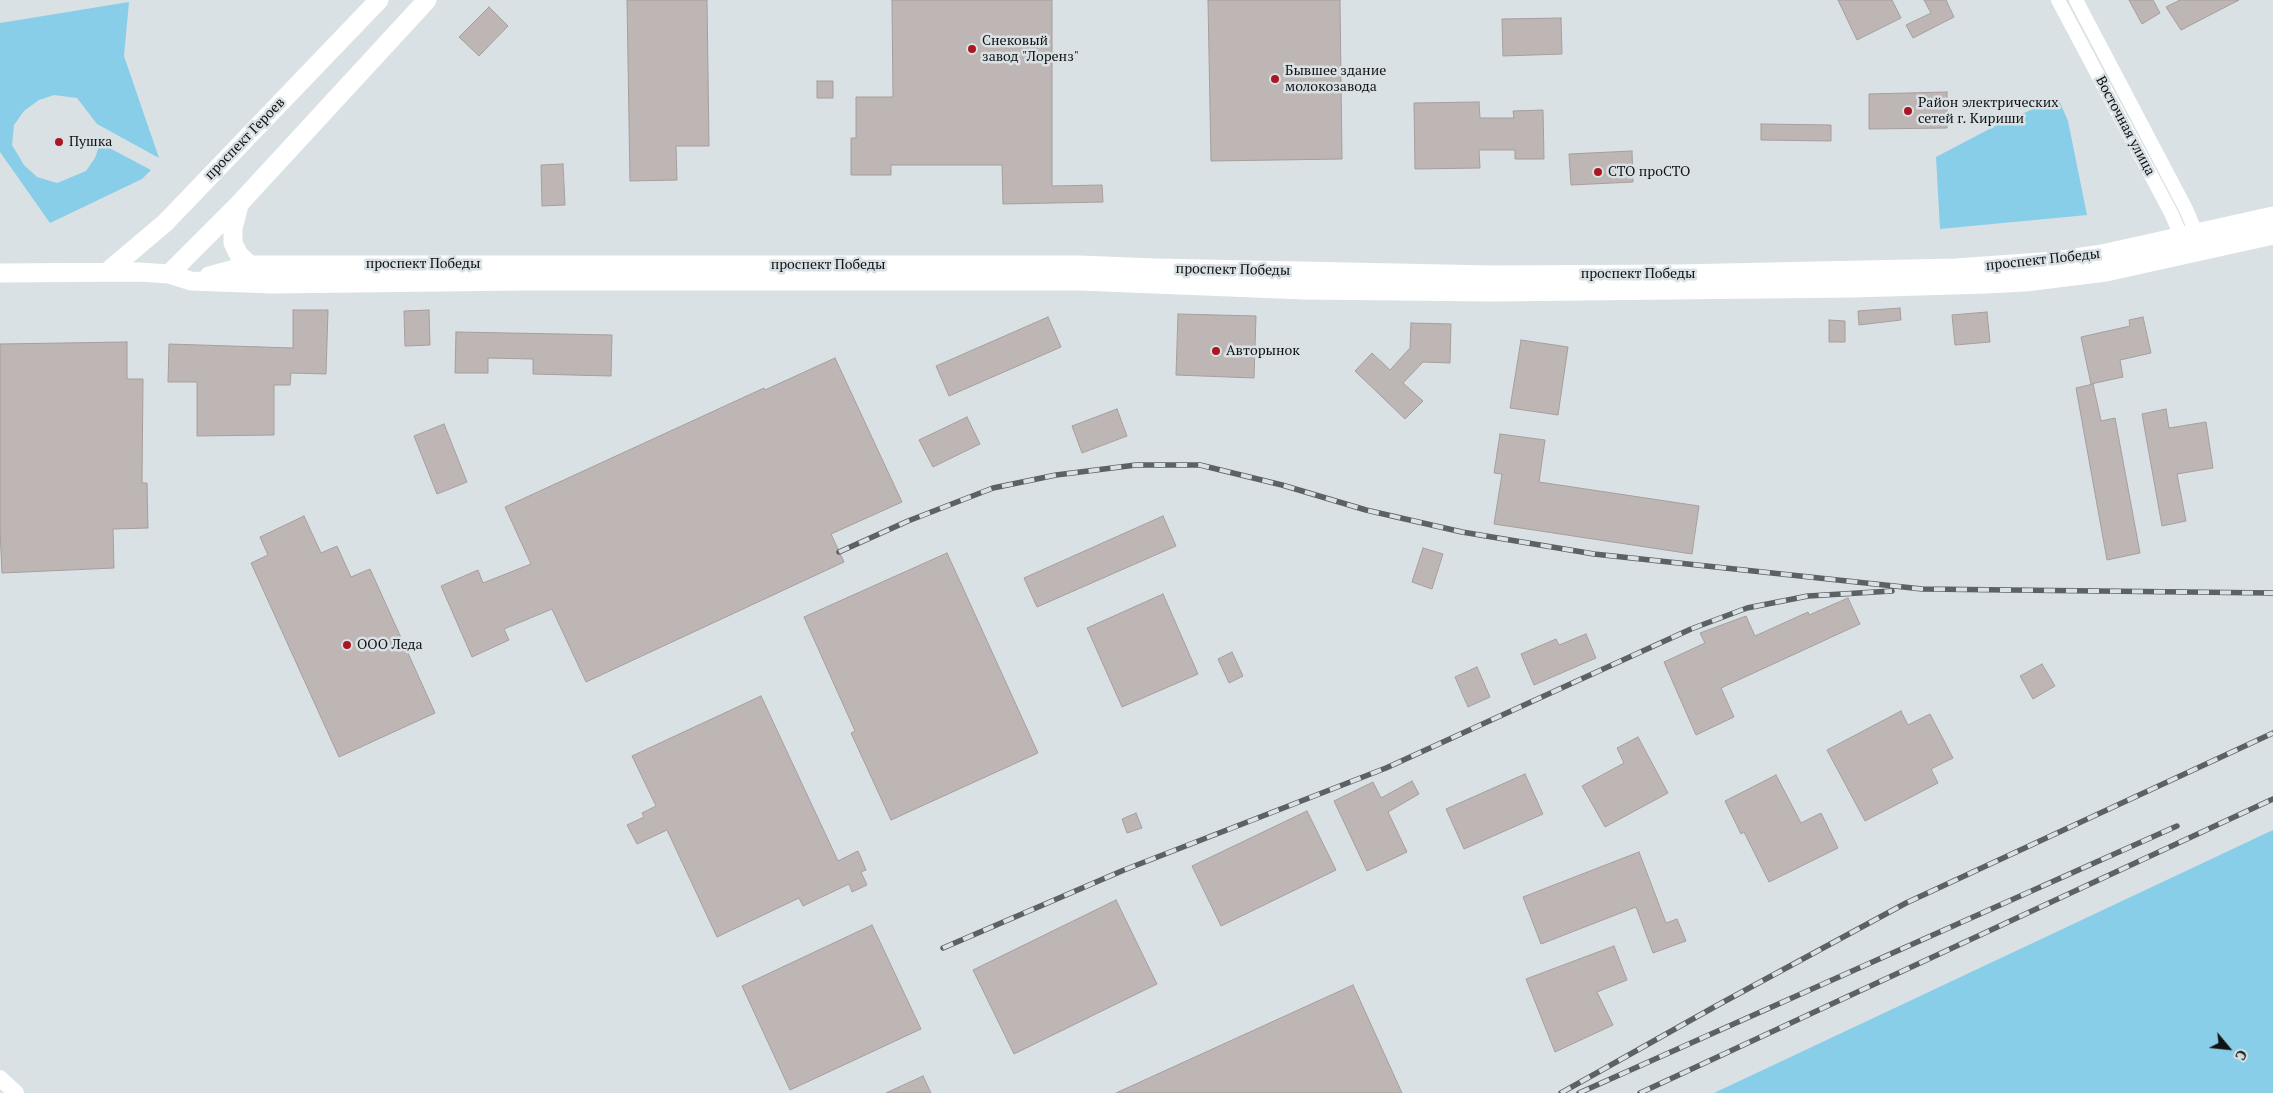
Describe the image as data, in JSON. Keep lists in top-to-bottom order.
{
  "streets": {
    "main road": ["проспект Героев", "проспект Победы"],
    "street": ["Восточная улица"]
  },
  "crossings": [
    ["Восточная улица", "проспект Победы"],
    ["проспект Героев", "проспект Победы"]
  ],
  "places": [
    "Снековый завод \"Лоренз\"",
    "Бывшее здание молокозавода",
    "Район электрических сетей г. Кириши",
    "Пушка",
    "СТО проСТО",
    "Авторынок",
    "ООО Леда"
  ],
  "north": "bottom right"
}
